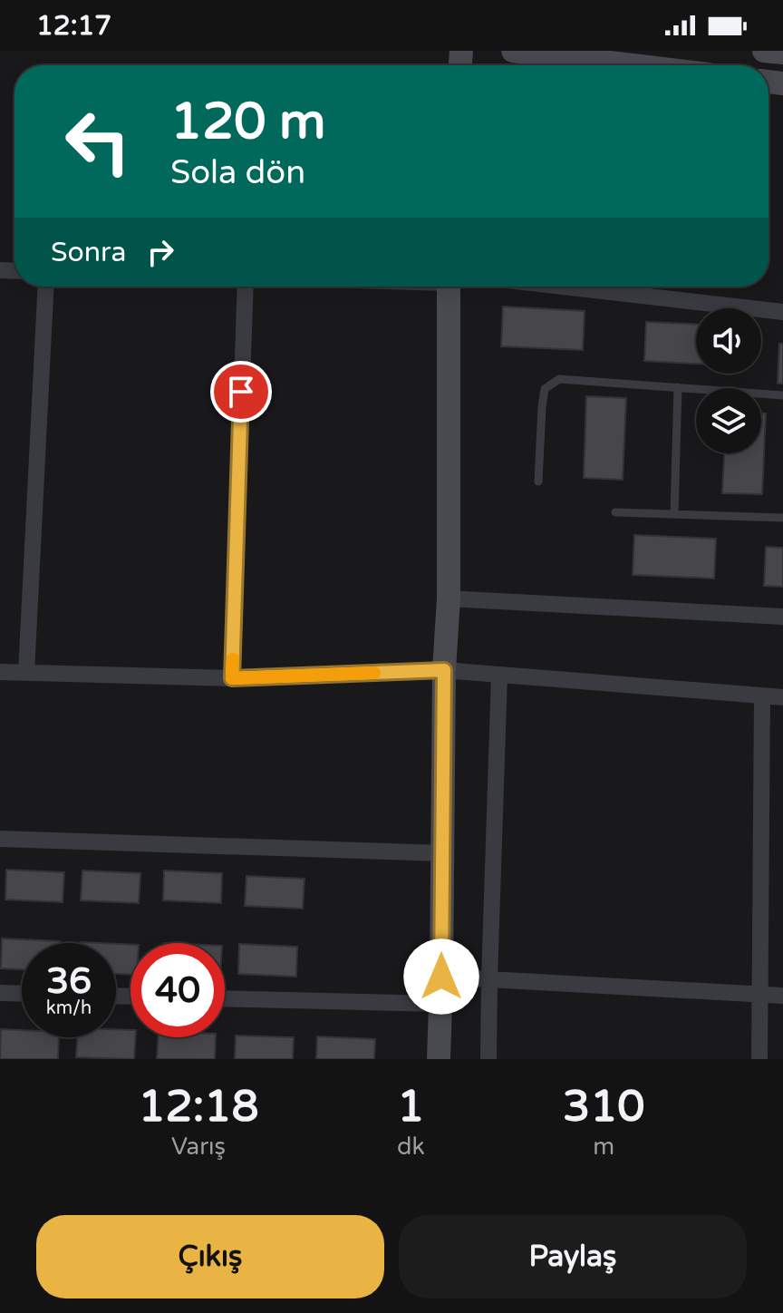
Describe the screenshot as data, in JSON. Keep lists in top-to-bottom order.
{
  "page": {
    "status": "12:17",
    "turn": ["120 m", "Sola dön"],
    "then": "Sonra",
    "speed": "36 km/h",
    "limit": "40",
    "eta": [
      "12:18",
      "Varış",
      "1",
      "dk",
      "310",
      "m"
    ],
    "buttons": ["Çıkış", "Paylaş"]
  }
}
